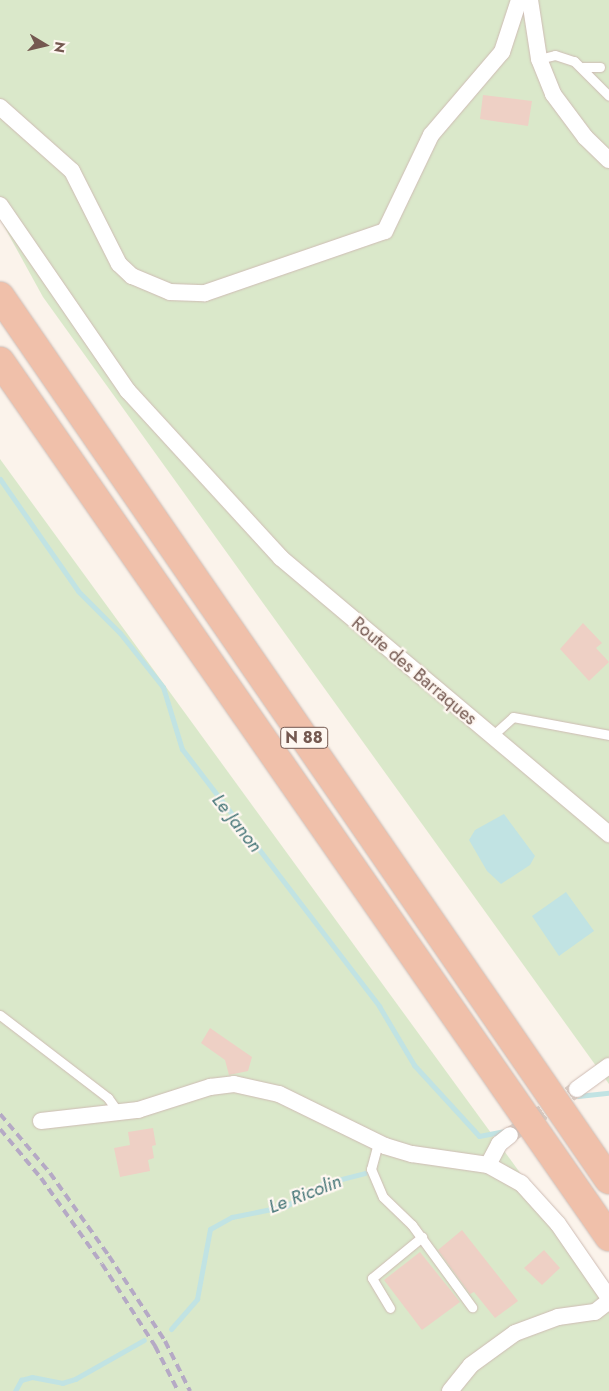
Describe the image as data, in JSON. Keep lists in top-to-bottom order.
{
  "streets": {
    "highway": ["N 88"],
    "street": ["Route des Barraques"]
  },
  "water": ["Le Janon", "Le Ricolin"],
  "north": "right"
}
